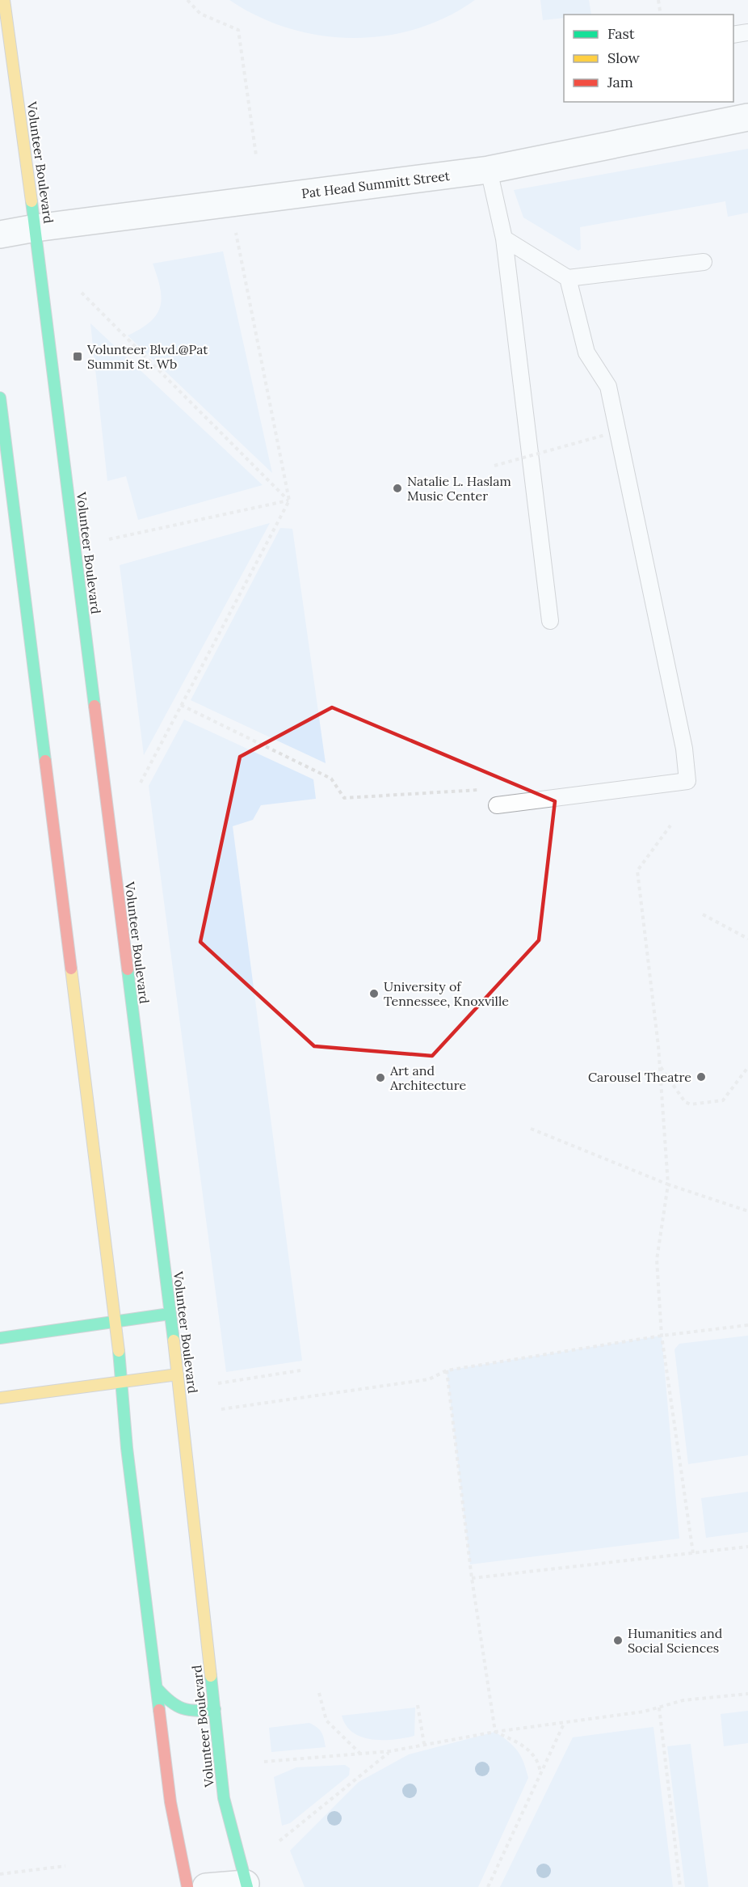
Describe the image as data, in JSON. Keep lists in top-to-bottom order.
{
  "streets": {
    "street": ["Volunteer Boulevard", "Pat Head Summitt Street"]
  },
  "crossings": [
    ["Volunteer Boulevard", "Pat Head Summitt Street"]
  ],
  "places": {
    "transit": ["Volunteer Blvd.@Pat Summit St. Wb"],
    "other": [
      "Natalie L. Haslam Music Center",
      "University of Tennessee, Knoxville",
      "Carousel Theatre",
      "Art and Architecture",
      "Humanities and Social Sciences"
    ]
  },
  "legend": ["Fast", "Slow", "Jam"]
}
